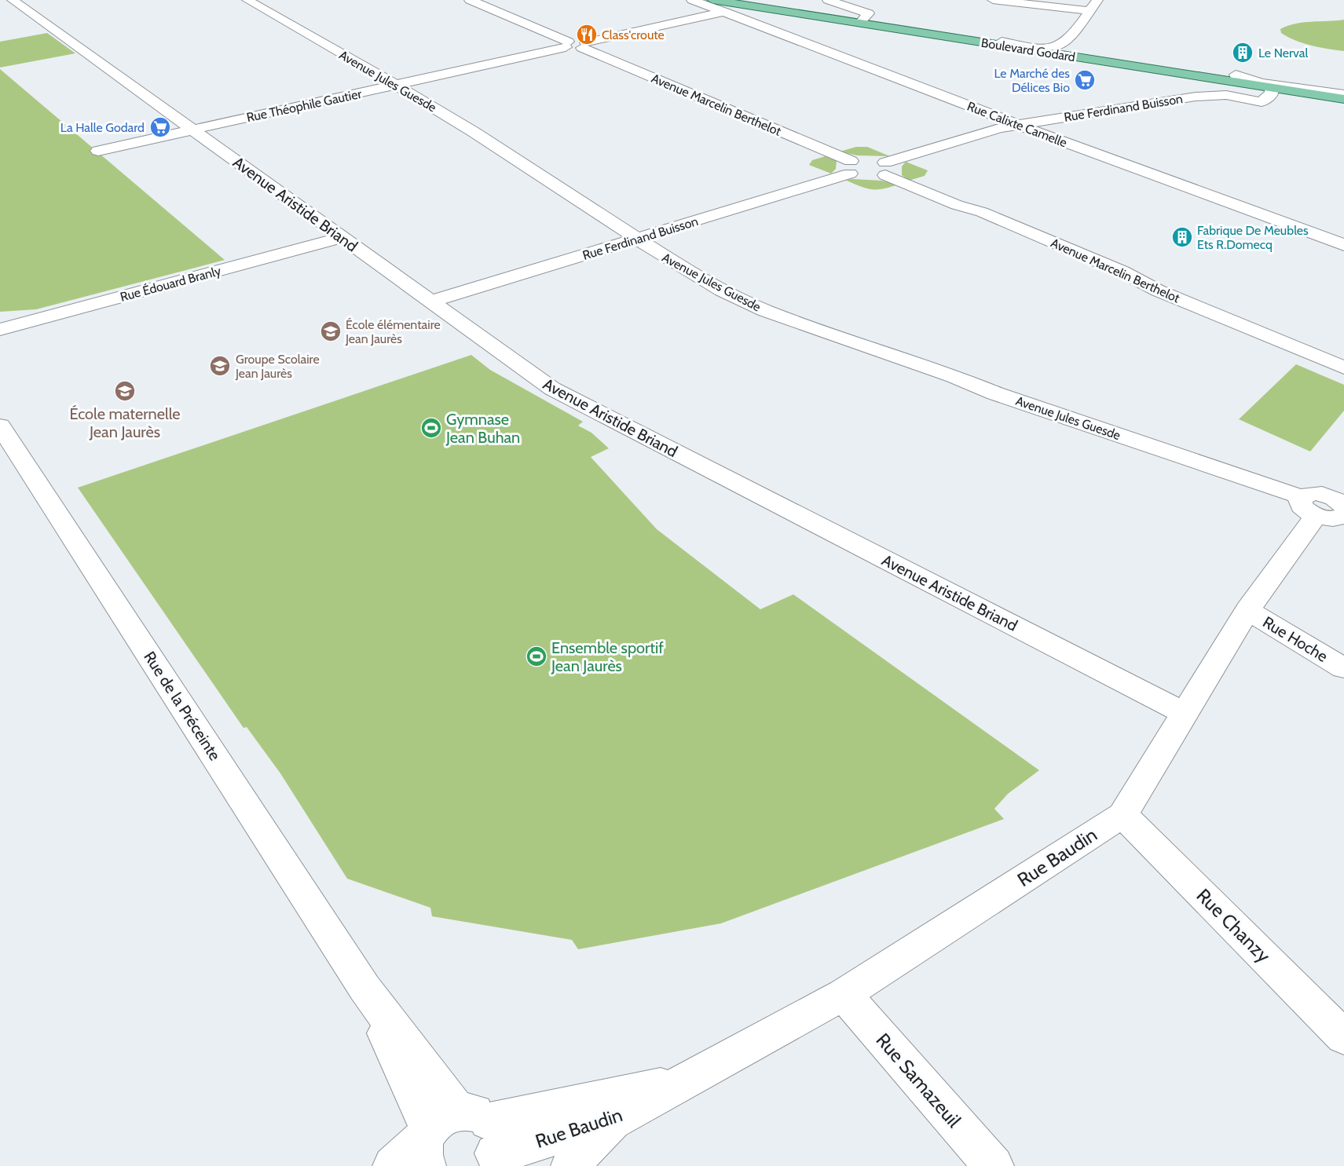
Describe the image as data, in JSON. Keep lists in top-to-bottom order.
{
  "streets": {
    "main road": ["Boulevard Godard"],
    "street": [
      "Avenue Jules Guesde",
      "Avenue Marcelin Berthelot",
      "Rue Théophile Gautier",
      "Rue Ferdinand Buisson",
      "Rue Calixte Camelle",
      "Avenue Aristide Briand",
      "Rue Édouard Branly",
      "Rue Hoche",
      "Rue de la Préceinte",
      "Rue Baudin",
      "Rue Chanzy",
      "Rue Samazeuil"
    ]
  },
  "crossings": [
    ["Boulevard Godard", "Rue Ferdinand Buisson"],
    ["Avenue Jules Guesde", "Rue Théophile Gautier"],
    ["Avenue Jules Guesde", "Rue Ferdinand Buisson"],
    ["Avenue Jules Guesde", "Rue Baudin"],
    ["Avenue Marcelin Berthelot", "Rue Ferdinand Buisson"],
    ["Rue Théophile Gautier", "Avenue Aristide Briand"],
    ["Rue Ferdinand Buisson", "Rue Calixte Camelle"],
    ["Rue Ferdinand Buisson", "Avenue Aristide Briand"],
    ["Avenue Aristide Briand", "Rue Édouard Branly"],
    ["Avenue Aristide Briand", "Rue Baudin"],
    ["Rue Hoche", "Rue Baudin"],
    ["Rue de la Préceinte", "Rue Baudin"],
    ["Rue Baudin", "Rue Chanzy"],
    ["Rue Baudin", "Rue Samazeuil"]
  ],
  "places": {
    "restaurant": ["Class'croute"],
    "building": ["Le Nerval", "Fabrique De Meubles Ets R.Domecq"],
    "supermarket": ["Le Marché des Délices Bio", "La Halle Godard"],
    "school or university": ["École élémentaire Jean Jaurès", "Groupe Scolaire Jean Jaurès", "École maternelle Jean Jaurès"],
    "sports": ["Gymnase Jean Buhan", "Ensemble sportif Jean Jaurès"]
  }
}
